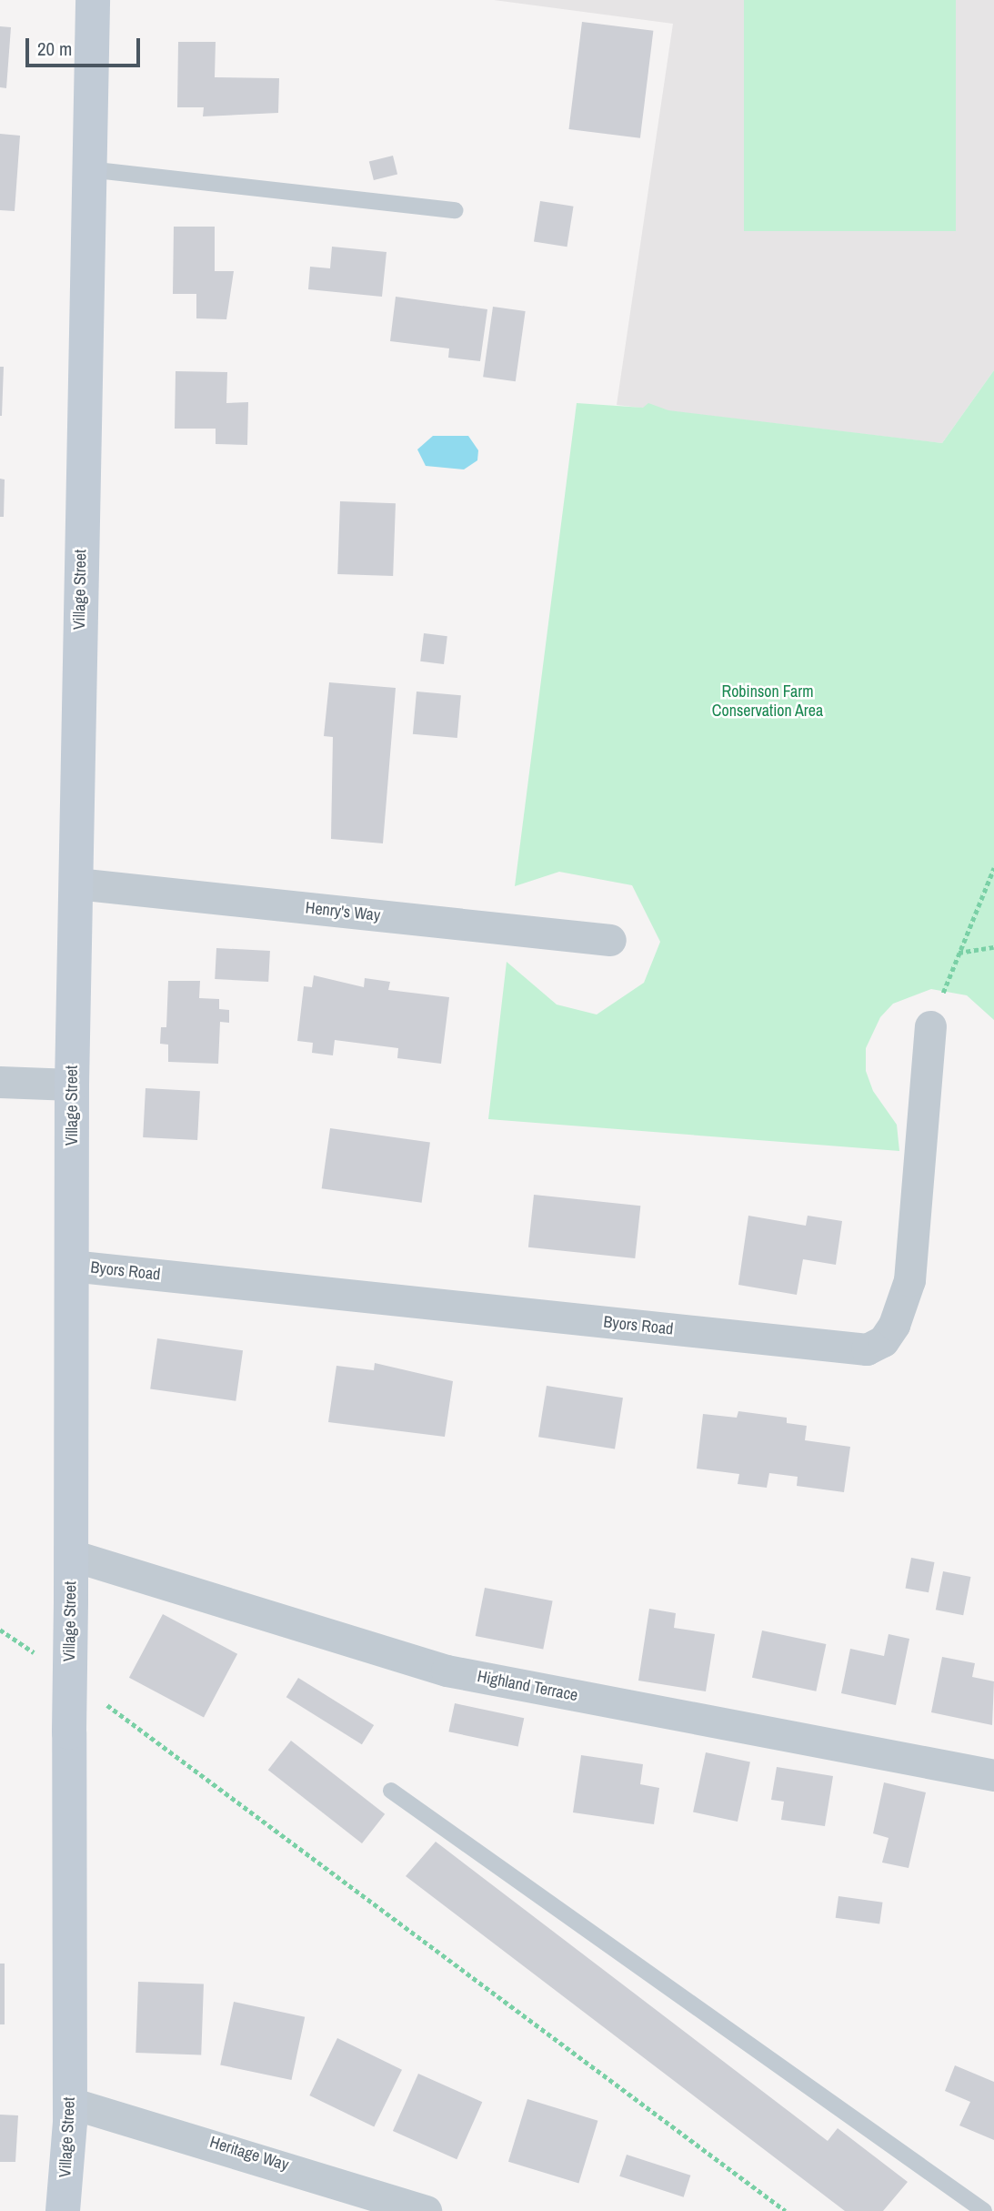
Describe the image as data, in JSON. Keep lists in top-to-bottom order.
{
  "streets": {
    "main road": ["Village Street"],
    "street": [
      "Henry's Way",
      "Byors Road",
      "Highland Terrace",
      "Heritage Way"
    ]
  },
  "crossings": [
    ["Village Street", "Henry's Way"],
    ["Village Street", "Byors Road"],
    ["Village Street", "Highland Terrace"],
    ["Village Street", "Heritage Way"]
  ],
  "parks": ["Robinson Farm Conservation Area"],
  "scale_bar": "20 m"
}
